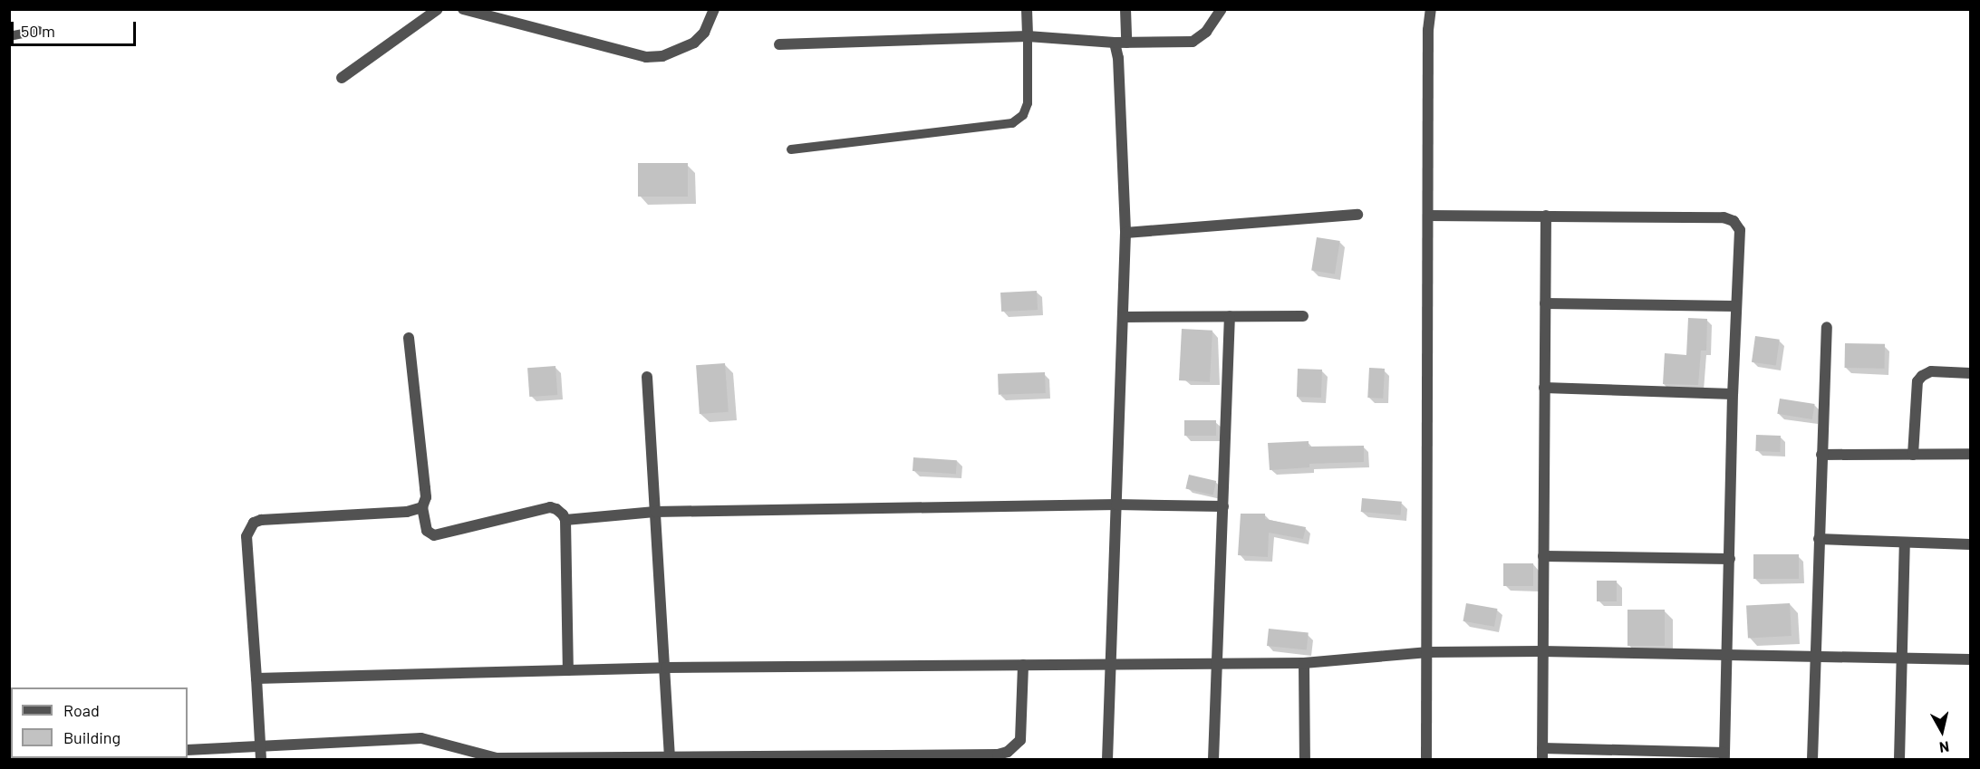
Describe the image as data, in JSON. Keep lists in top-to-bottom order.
{
  "legend": ["Road", "Building"],
  "scale_bar": "50 m",
  "north": "bottom"
}
